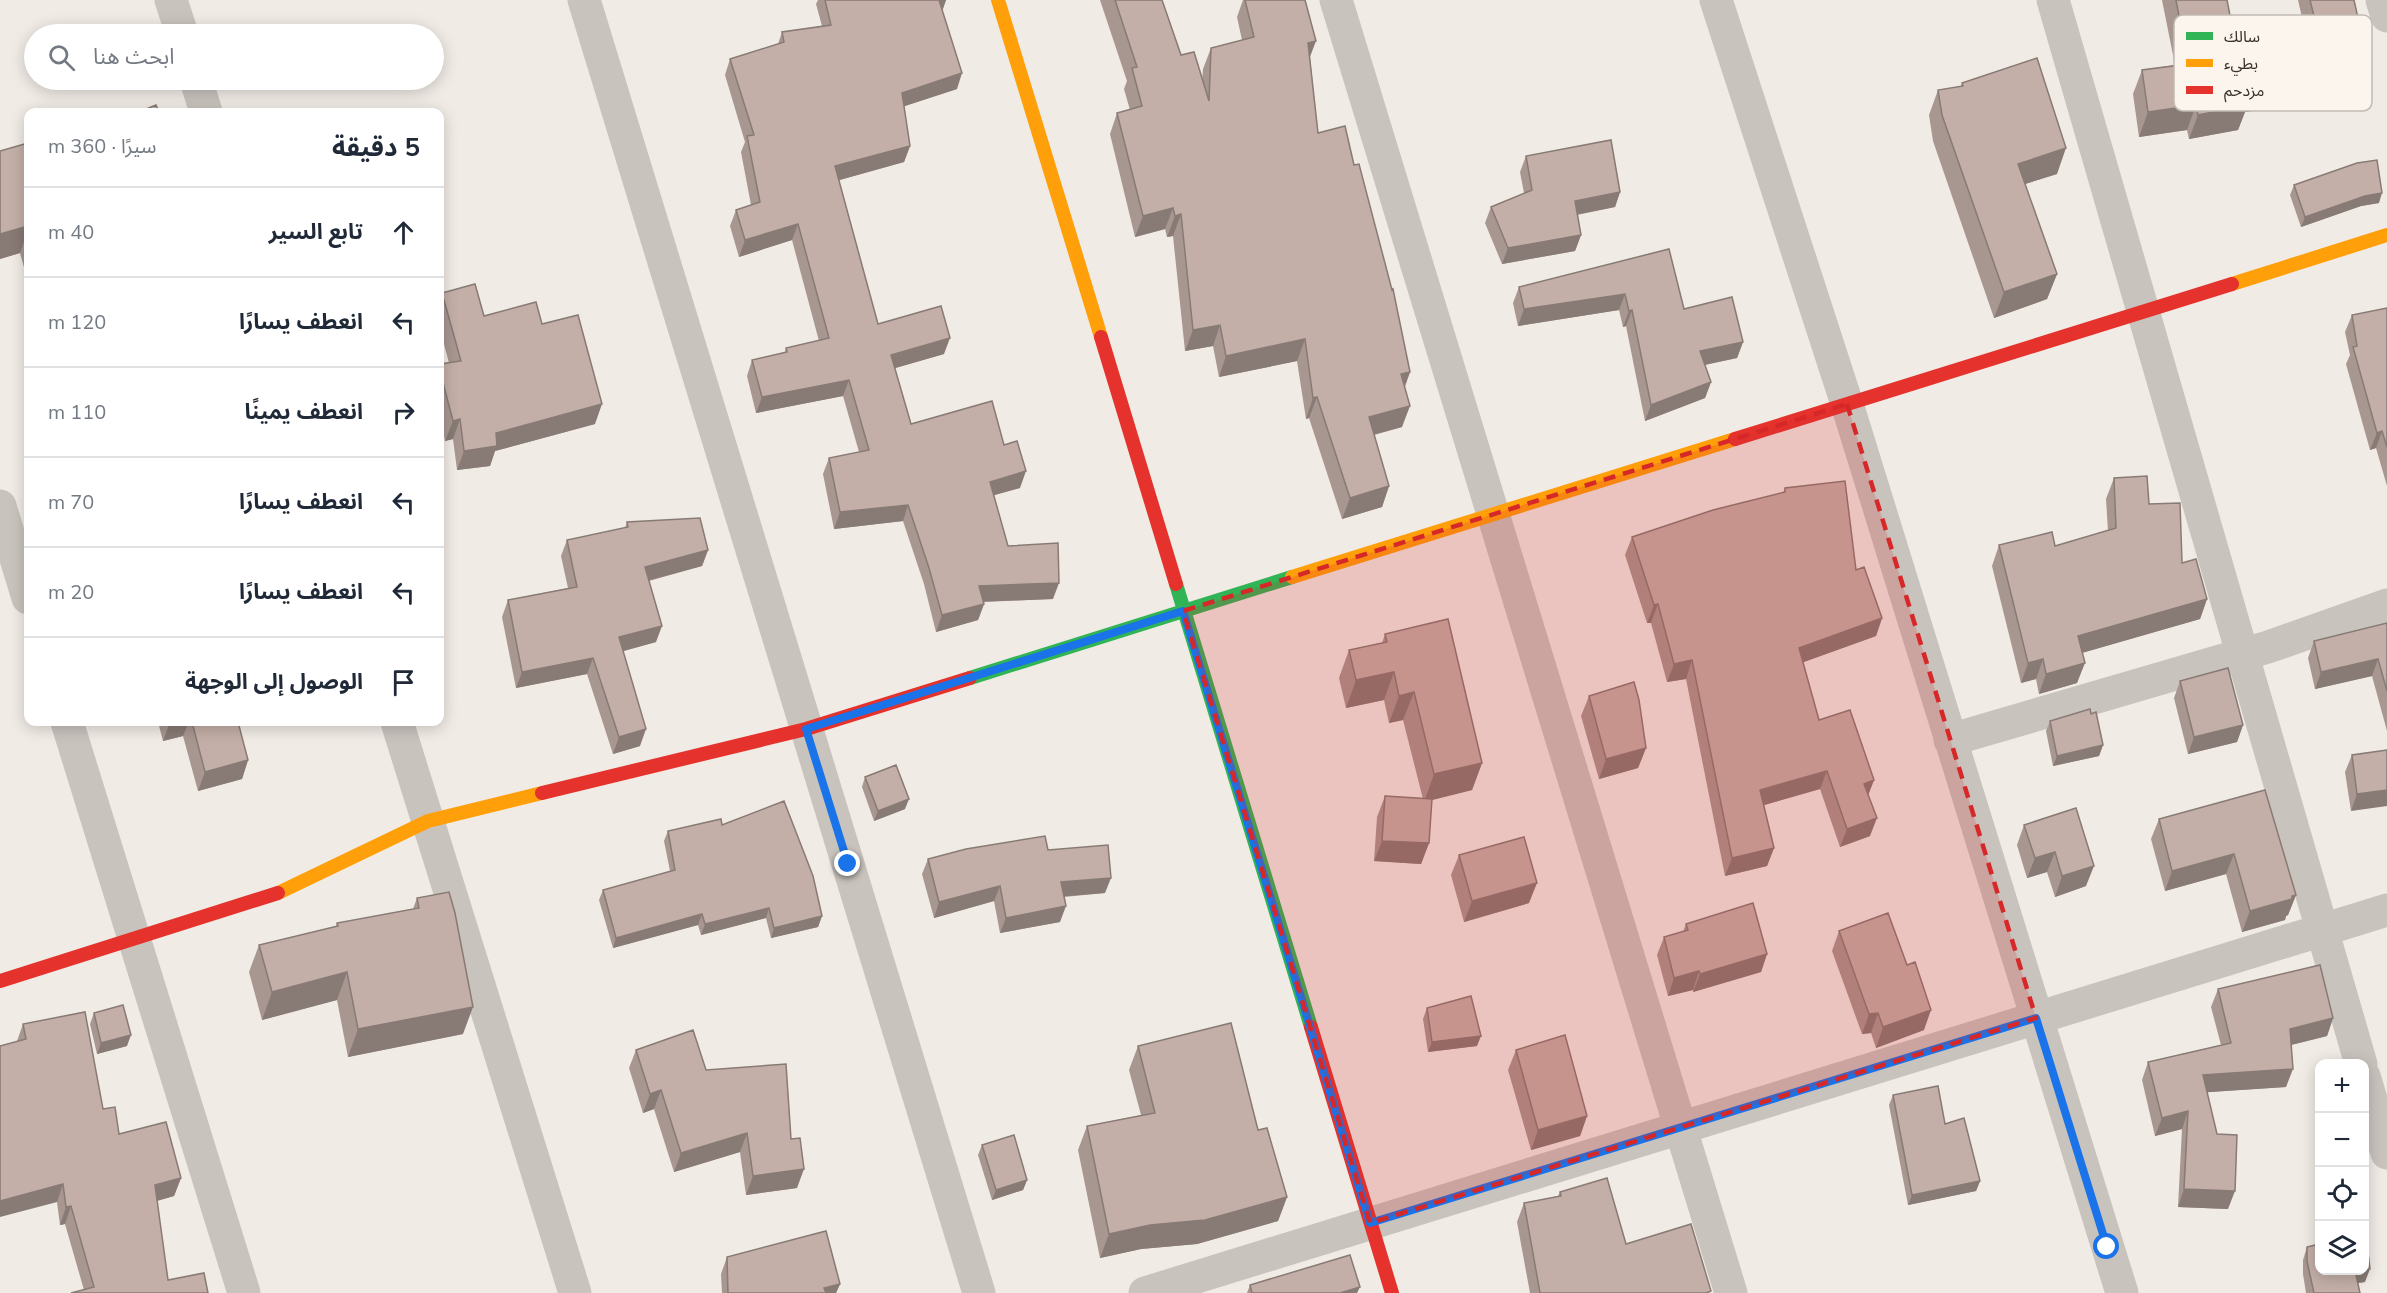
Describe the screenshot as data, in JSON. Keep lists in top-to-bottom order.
{
  "legend": ["سالك", "بطيء", "مزدحم"],
  "page": {
    "search": "ابحث هنا",
    "heading": ["5 دقيقة", "سيرًا · 360 m"],
    "list": [
      ["تابع السير", "40 m"],
      ["انعطف يسارًا", "120 m"],
      ["انعطف يمينًا", "110 m"],
      ["انعطف يسارًا", "70 m"],
      ["انعطف يسارًا", "20 m"],
      "الوصول إلى الوجهة"
    ],
    "map_buttons": ["+", "−"]
  }
}
